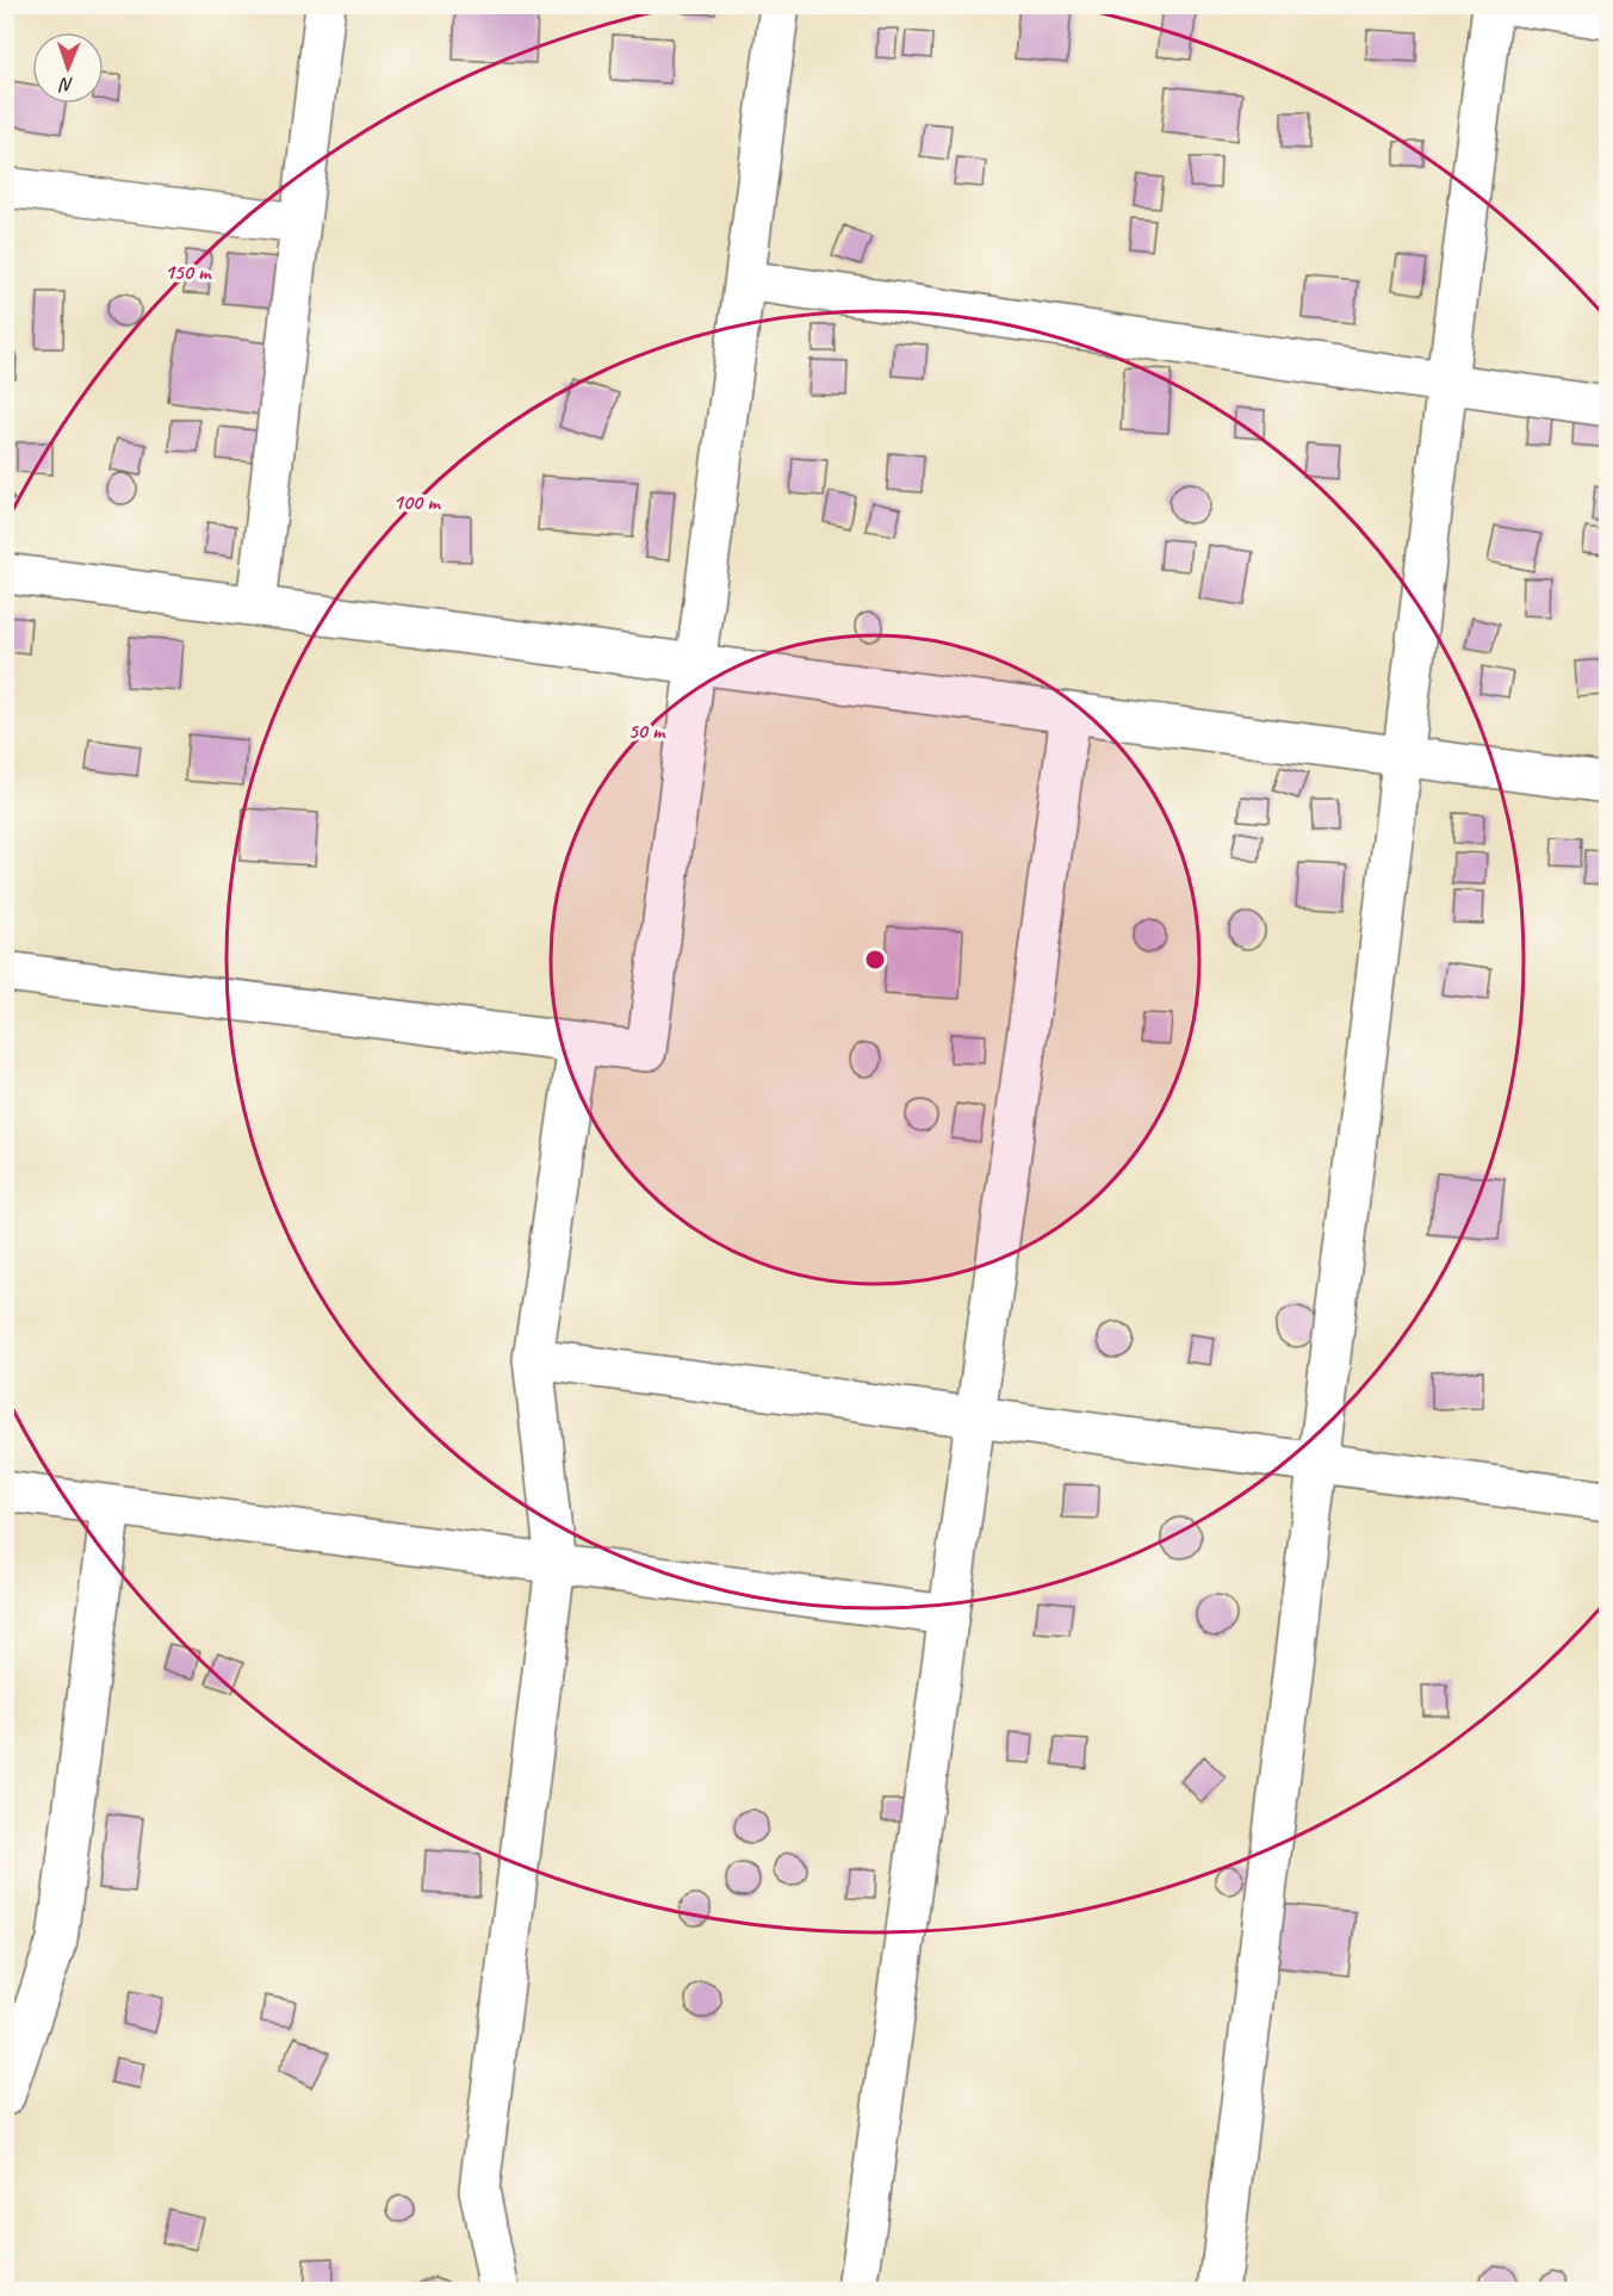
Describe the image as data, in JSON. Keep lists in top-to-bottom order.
{
  "north": "bottom",
  "rings": ["150 m", "100 m", "50 m"]
}
